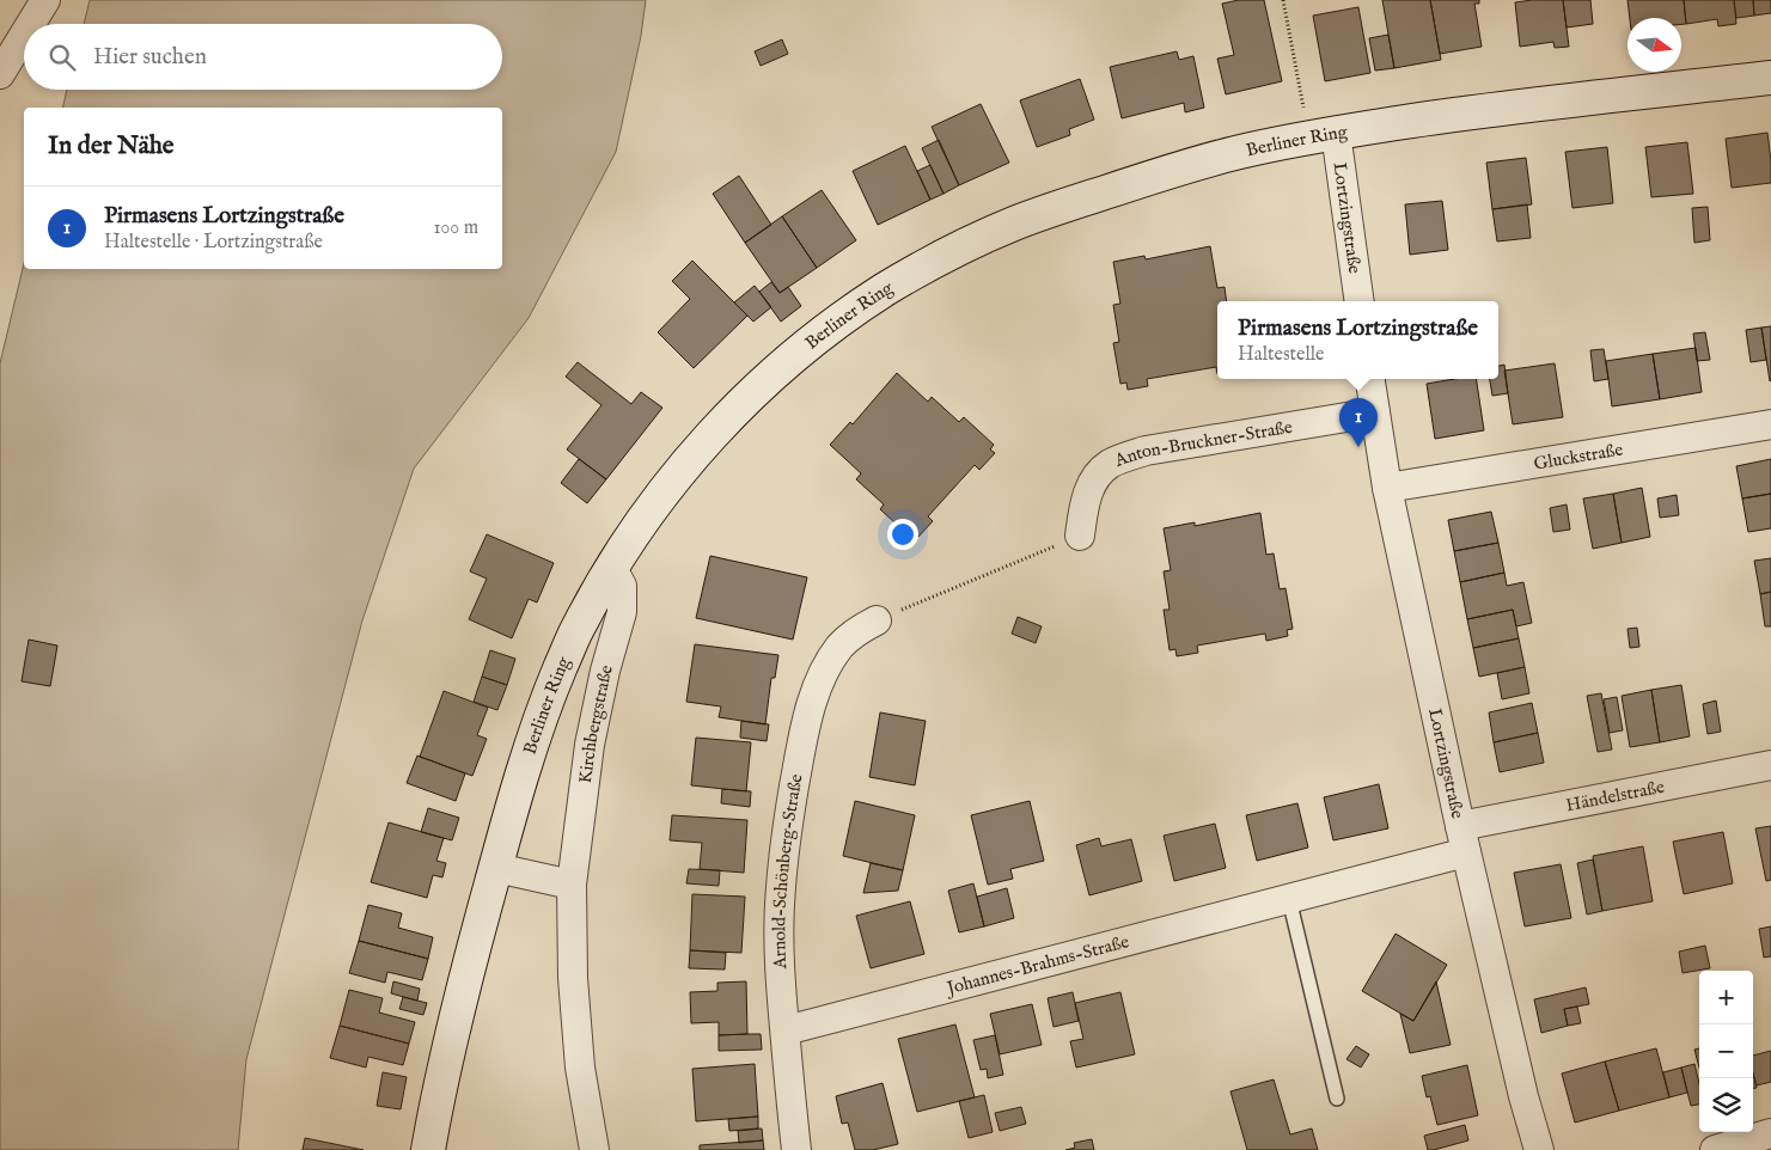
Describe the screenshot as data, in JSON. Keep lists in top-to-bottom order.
{
  "streets": {
    "street": [
      "Berliner Ring",
      "Lortzingstraße",
      "Anton-Bruckner-Straße",
      "Gluckstraße",
      "Kirchbergstraße",
      "Händelstraße",
      "Arnold-Schönberg-Straße",
      "Johannes-Brahms-Straße"
    ]
  },
  "crossings": [
    ["Berliner Ring", "Lortzingstraße"],
    ["Berliner Ring", "Kirchbergstraße"],
    ["Lortzingstraße", "Anton-Bruckner-Straße"],
    ["Lortzingstraße", "Gluckstraße"],
    ["Lortzingstraße", "Händelstraße"],
    ["Lortzingstraße", "Johannes-Brahms-Straße"],
    ["Händelstraße", "Johannes-Brahms-Straße"],
    ["Arnold-Schönberg-Straße", "Johannes-Brahms-Straße"]
  ],
  "north": "right",
  "page": {
    "search": "Hier suchen",
    "heading": "In der Nähe",
    "list": [
      {
        "mark": "1",
        "name": "Pirmasens Lortzingstraße",
        "note": "Haltestelle · Lortzingstraße",
        "value": "100 m"
      }
    ],
    "popup": ["Pirmasens Lortzingstraße", "Haltestelle"],
    "pins": "1",
    "map_buttons": ["+", "−"]
  }
}
